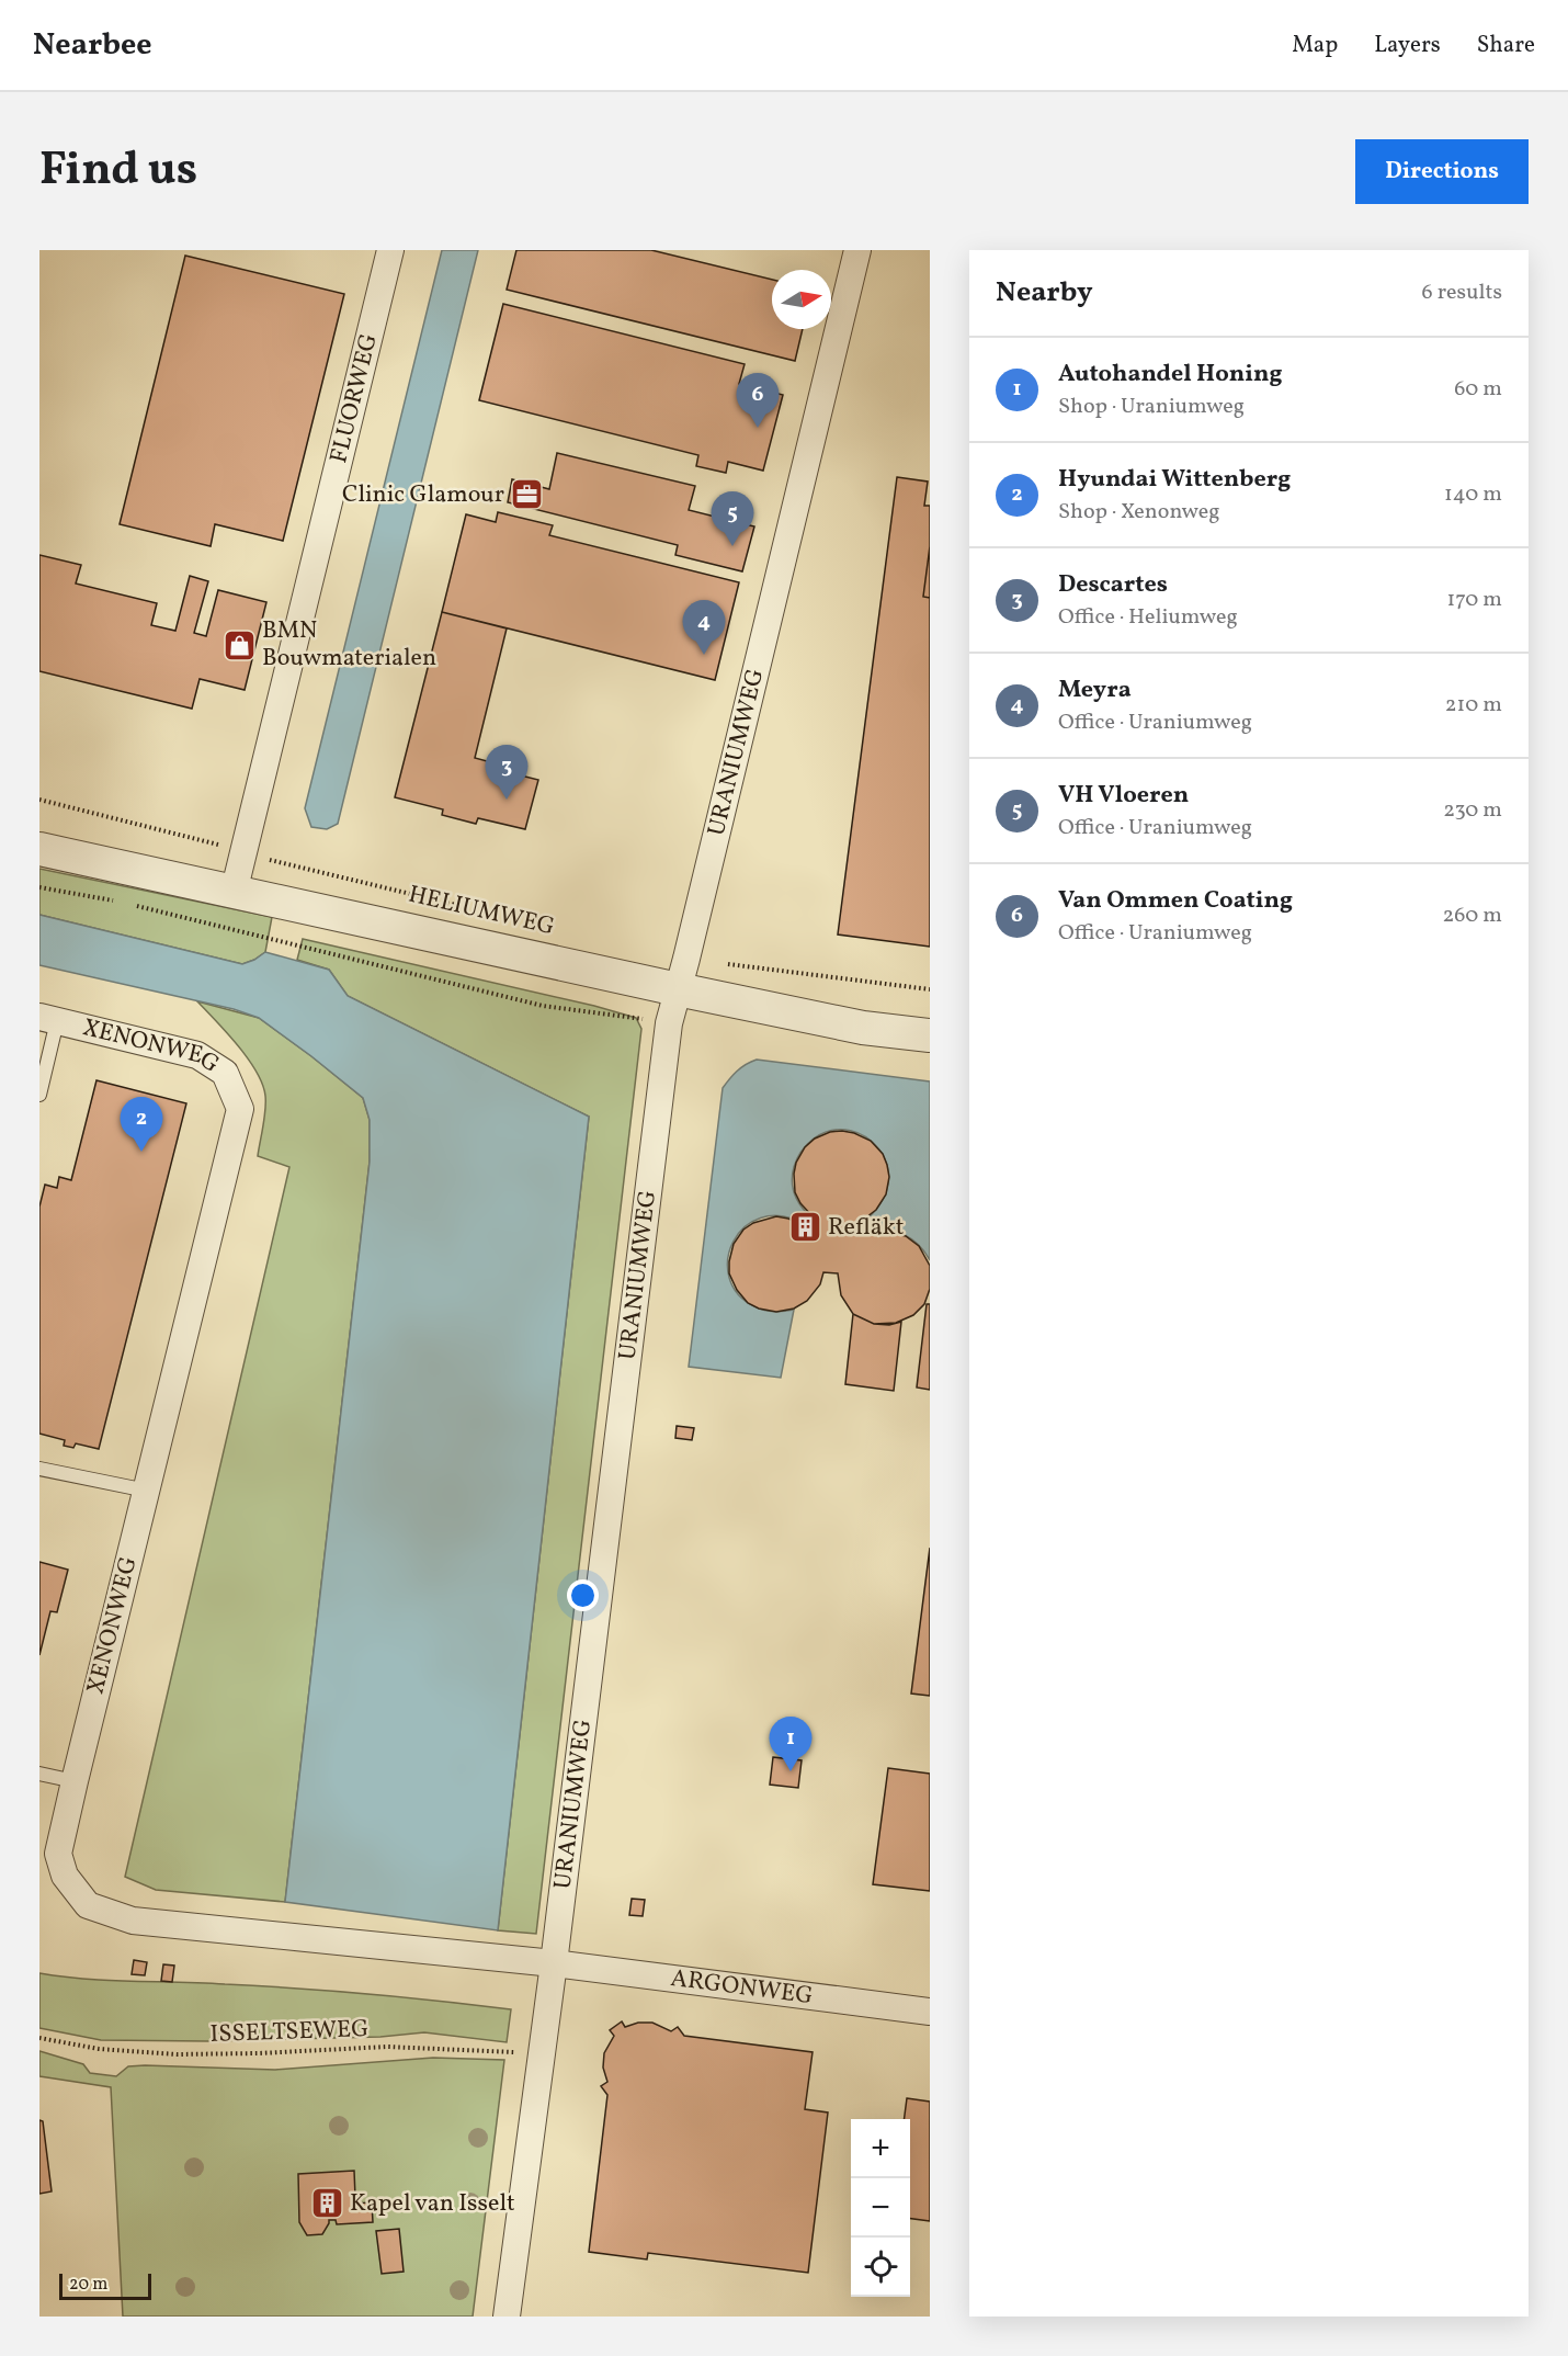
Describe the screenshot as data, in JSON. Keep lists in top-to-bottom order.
{
  "streets": {
    "street": [
      "FLUORWEG",
      "URANIUMWEG",
      "HELIUMWEG",
      "XENONWEG",
      "ARGONWEG"
    ],
    "path": ["ISSELTSEWEG"]
  },
  "crossings": [
    ["FLUORWEG", "HELIUMWEG"],
    ["URANIUMWEG", "HELIUMWEG"],
    ["URANIUMWEG", "XENONWEG"],
    ["URANIUMWEG", "ARGONWEG"],
    ["URANIUMWEG", "ISSELTSEWEG"],
    ["XENONWEG", "ARGONWEG"]
  ],
  "places": {
    "office": ["Clinic Glamour"],
    "shop": ["BMN Bouwmaterialen"],
    "building": ["Refläkt", "Kapel van Isselt"]
  },
  "scale_bar": "20 m",
  "north": "right",
  "page": {
    "header": "Nearbee",
    "nav": ["Map", "Layers", "Share"],
    "title": "Find us",
    "buttons": "Directions",
    "heading": ["Nearby", "6 results"],
    "list": [
      {
        "mark": "1",
        "name": "Autohandel Honing",
        "note": "Shop · Uraniumweg",
        "value": "60 m"
      },
      {
        "mark": "2",
        "name": "Hyundai Wittenberg",
        "note": "Shop · Xenonweg",
        "value": "140 m"
      },
      {
        "mark": "3",
        "name": "Descartes",
        "note": "Office · Heliumweg",
        "value": "170 m"
      },
      {
        "mark": "4",
        "name": "Meyra",
        "note": "Office · Uraniumweg",
        "value": "210 m"
      },
      {
        "mark": "5",
        "name": "VH Vloeren",
        "note": "Office · Uraniumweg",
        "value": "230 m"
      },
      {
        "mark": "6",
        "name": "Van Ommen Coating",
        "note": "Office · Uraniumweg",
        "value": "260 m"
      }
    ],
    "pins": [
      "6",
      "5",
      "4",
      "3",
      "2",
      "1"
    ],
    "map_buttons": ["+", "−"],
    "scale": "20 m"
  }
}
